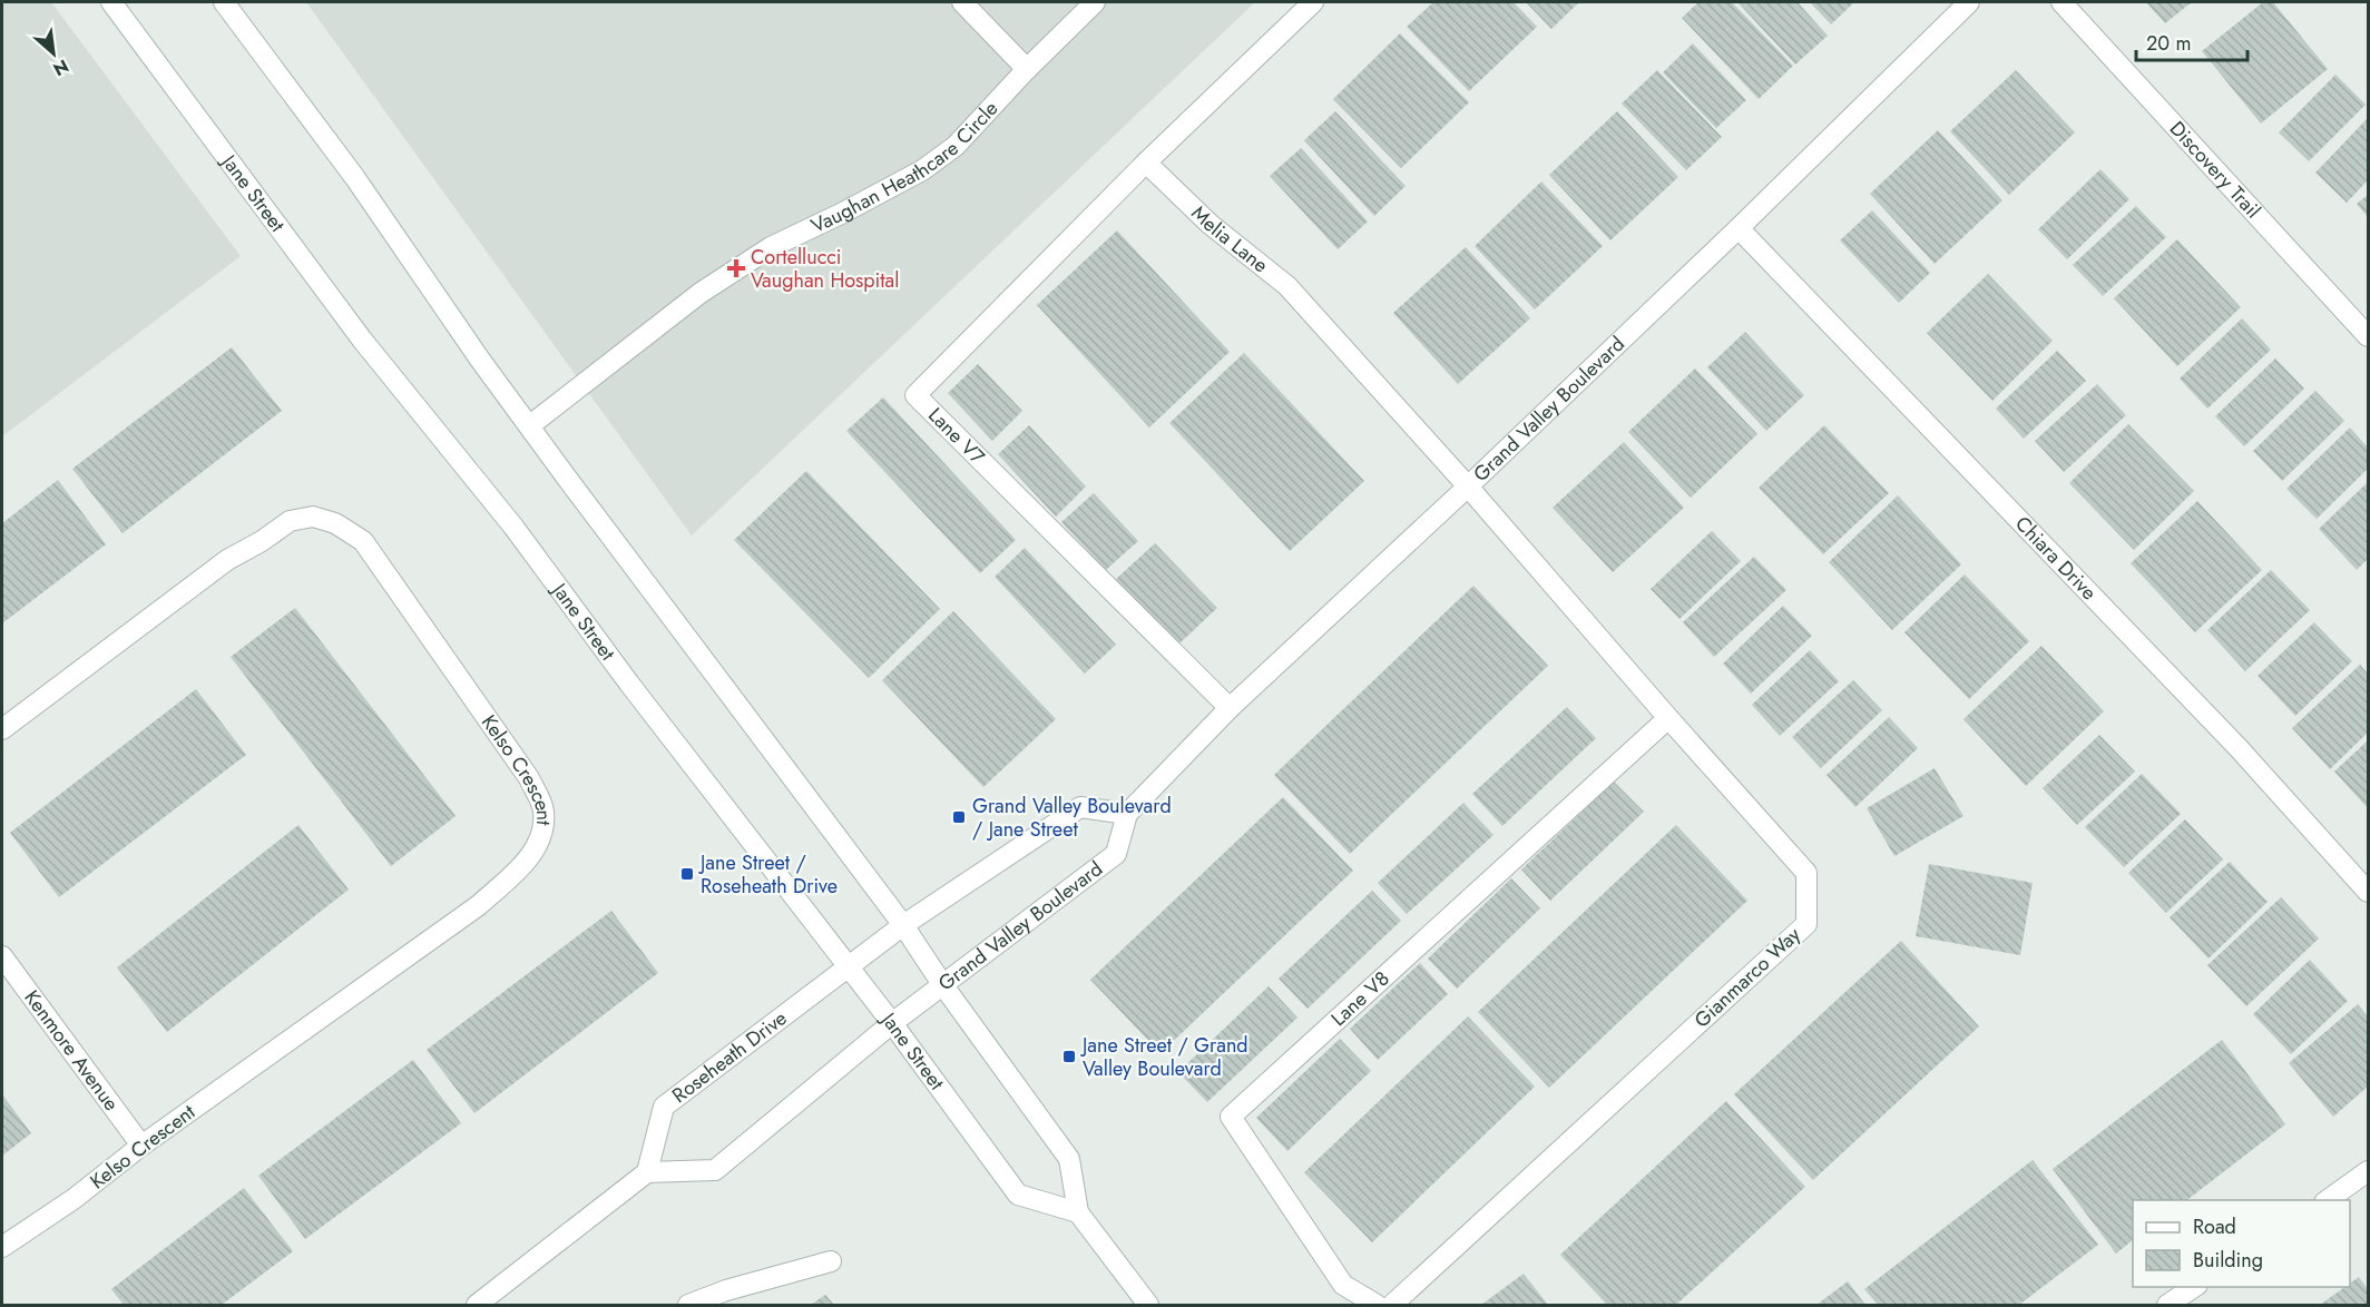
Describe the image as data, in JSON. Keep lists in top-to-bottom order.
{
  "streets": {
    "street": [
      "Vaughan Heathcare Circle",
      "Discovery Trail",
      "Jane Street",
      "Melia Lane",
      "Grand Valley Boulevard",
      "Lane V7",
      "Chiara Drive",
      "Kelso Crescent",
      "Gianmarco Way",
      "Lane V8",
      "Kenmore Avenue",
      "Roseheath Drive"
    ]
  },
  "crossings": [
    ["Jane Street", "Grand Valley Boulevard"],
    ["Jane Street", "Roseheath Drive"],
    ["Melia Lane", "Grand Valley Boulevard"],
    ["Melia Lane", "Lane V7"],
    ["Melia Lane", "Gianmarco Way"],
    ["Grand Valley Boulevard", "Lane V7"],
    ["Grand Valley Boulevard", "Chiara Drive"],
    ["Grand Valley Boulevard", "Gianmarco Way"],
    ["Kelso Crescent", "Kenmore Avenue"],
    ["Gianmarco Way", "Lane V8"]
  ],
  "places": {
    "health": ["Cortellucci Vaughan Hospital"],
    "transit": ["Grand Valley Boulevard / Jane Street", "Jane Street / Roseheath Drive", "Jane Street / Grand Valley Boulevard"]
  },
  "legend": ["Road", "Building"],
  "scale_bar": "20 m",
  "north": "bottom right"
}
